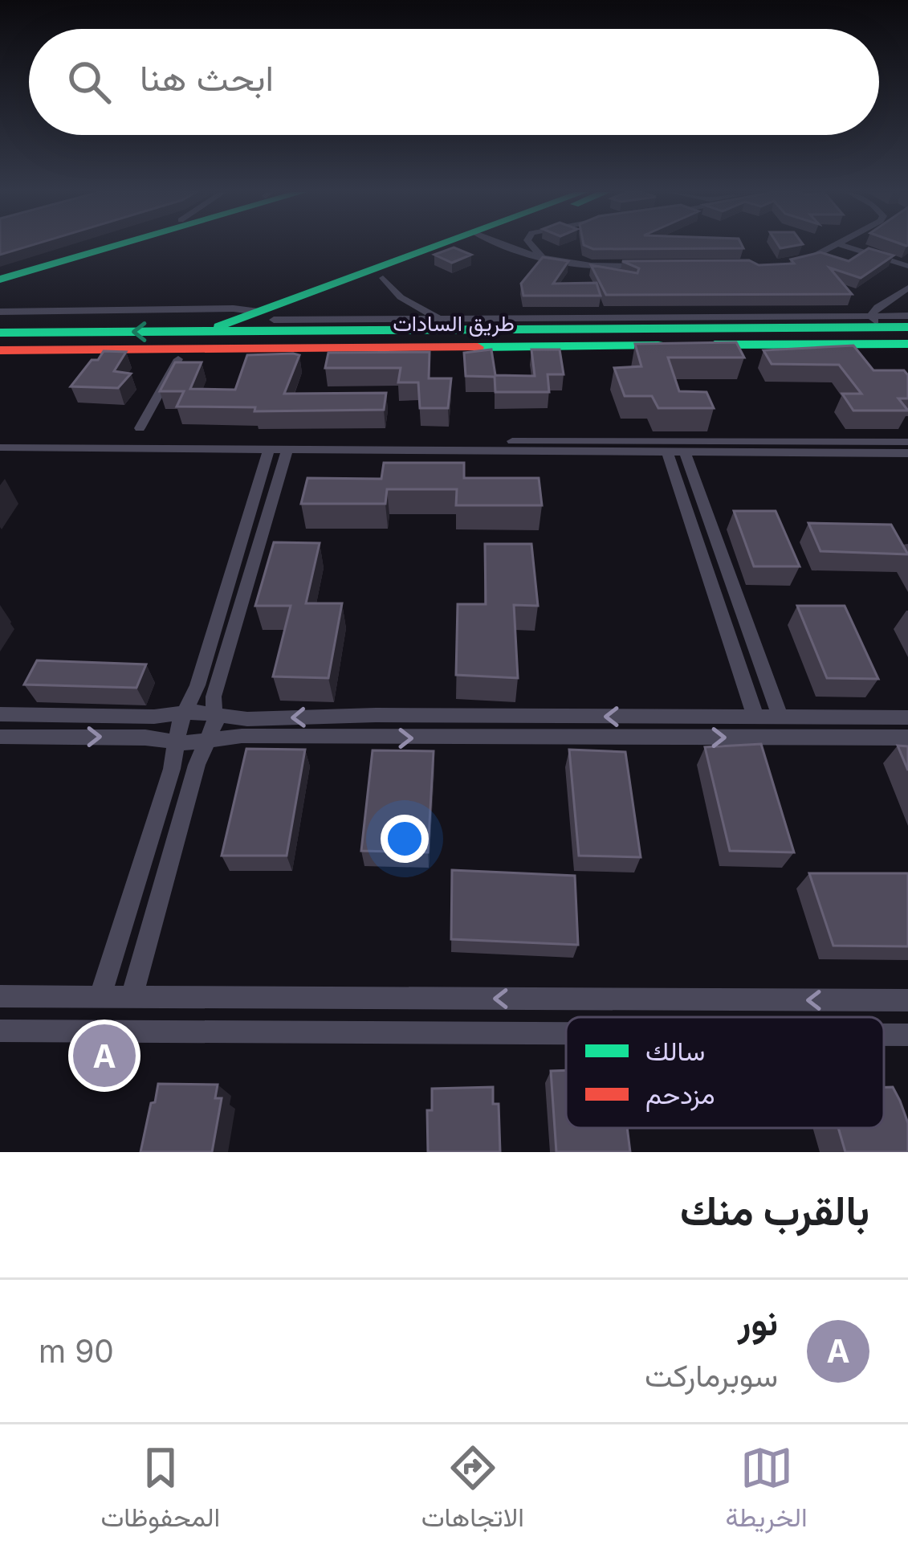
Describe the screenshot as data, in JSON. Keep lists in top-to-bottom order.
{
  "streets": {
    "street": ["طريق السادات"]
  },
  "legend": ["سالك", "مزدحم"],
  "page": {
    "search": "ابحث هنا",
    "pins": "A",
    "heading": "بالقرب منك",
    "list": [
      {
        "mark": "A",
        "name": "نور",
        "note": "سوبرماركت",
        "value": "90 m"
      }
    ],
    "nav": ["الخريطة", "الاتجاهات", "المحفوظات"]
  }
}
